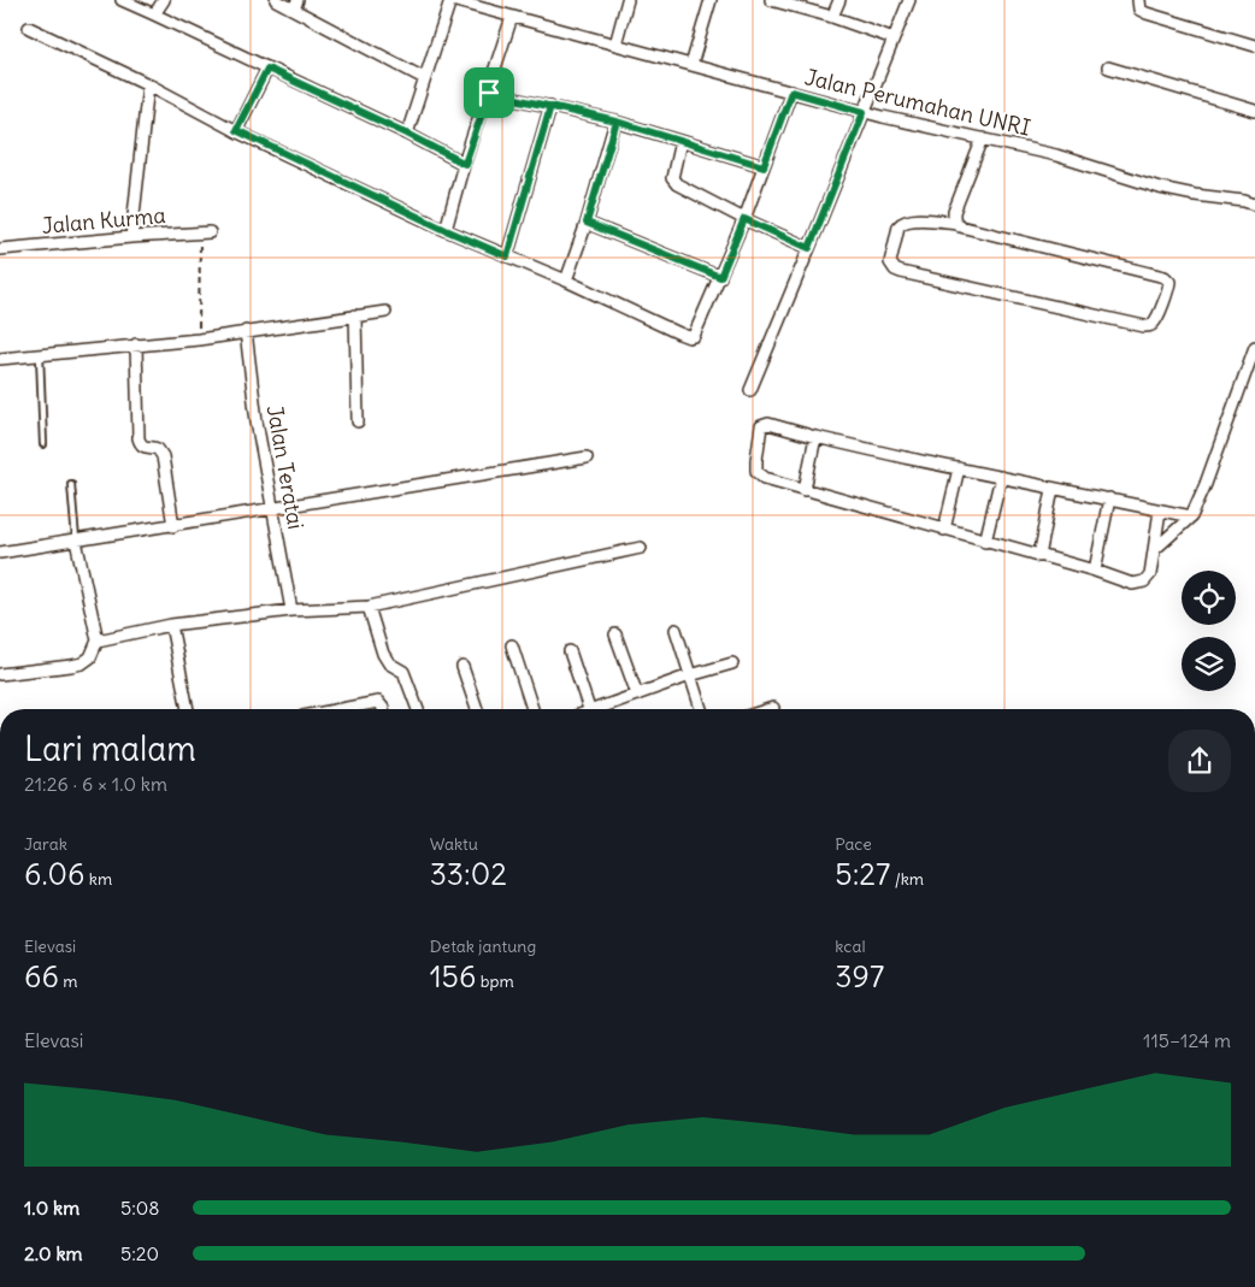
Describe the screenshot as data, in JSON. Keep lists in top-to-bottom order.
{
  "streets": {
    "street": ["Jalan Perumahan UNRI", "Jalan Kurma", "Jalan Teratai"]
  },
  "page": {
    "heading": ["Lari malam", "21:26 · 6 × 1.0 km"],
    "stats": [
      ["Jarak", "6.06 km"],
      ["Waktu", "33:02"],
      ["Pace", "5:27 /km"],
      ["Elevasi", "66 m"],
      ["Detak jantung", "156 bpm"],
      ["kcal", "397"]
    ],
    "chart": ["Elevasi", "115–124 m"],
    "list": [
      {
        "name": "1.0 km",
        "note": "5:08"
      },
      {
        "name": "2.0 km",
        "note": "5:20"
      }
    ]
  }
}
